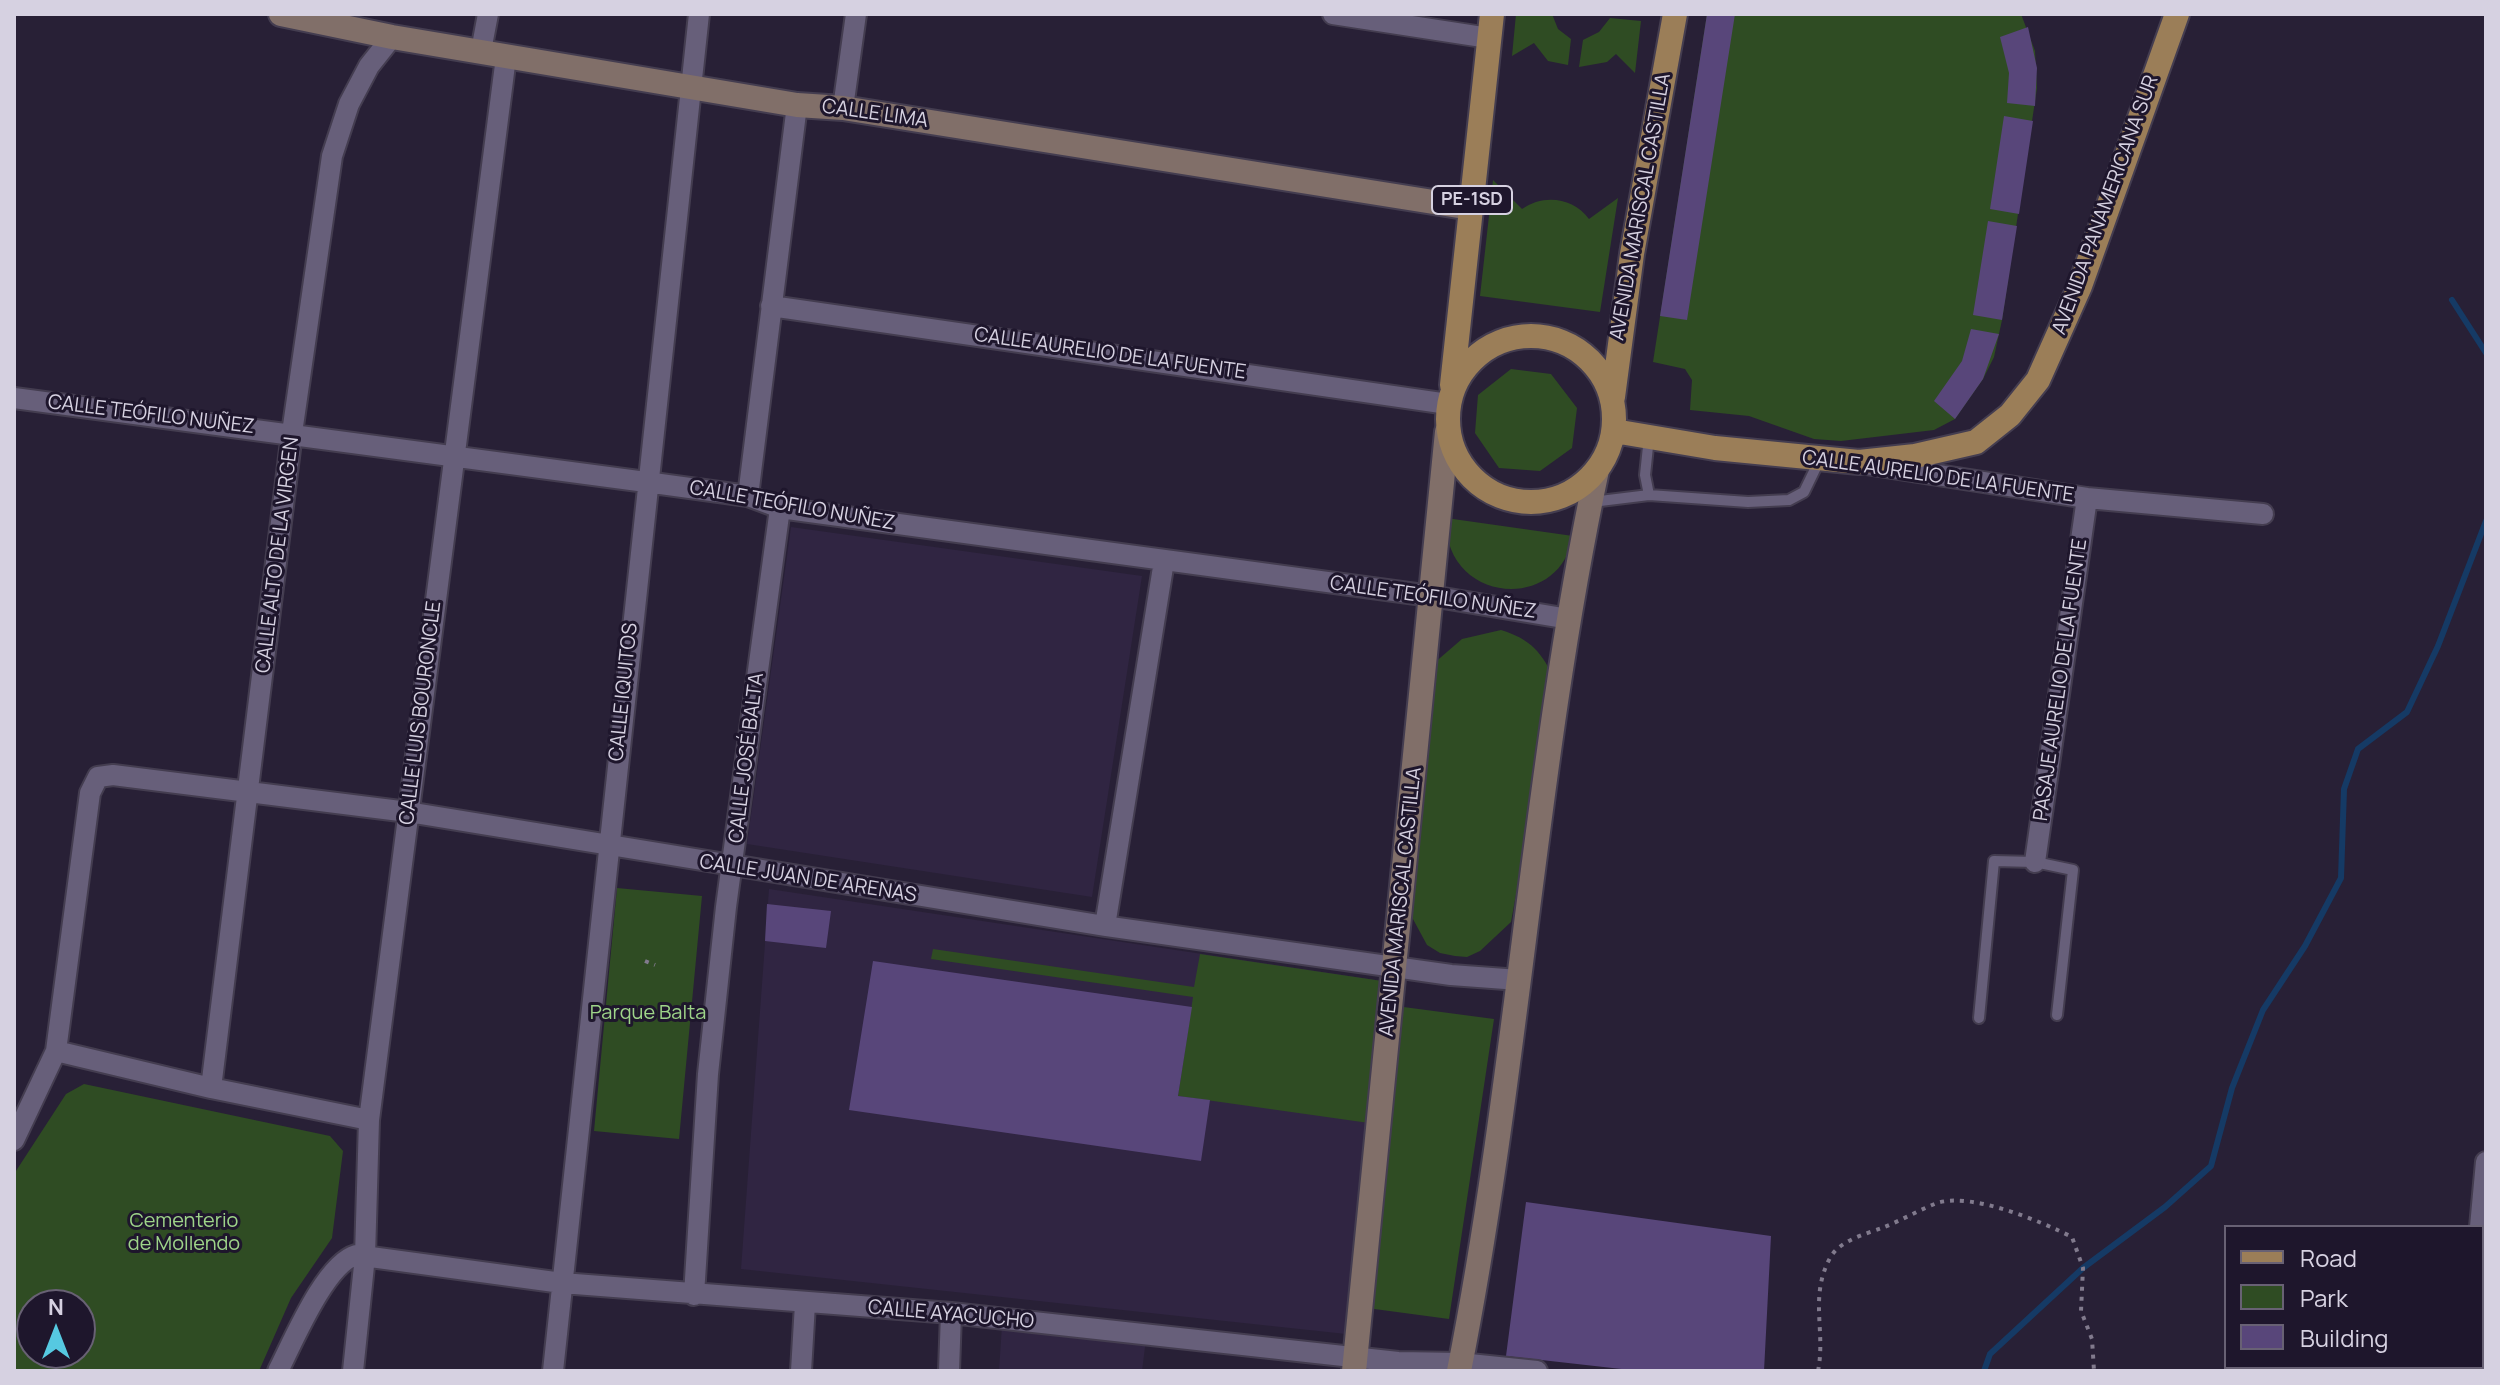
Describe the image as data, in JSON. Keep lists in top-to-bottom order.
{
  "streets": {
    "main road": [
      "PE-1SD",
      "AVENIDA PANAMERICANA SUR",
      "AVENIDA MARISCAL CASTILLA",
      "CALLE AURELIO DE LA FUENTE"
    ],
    "street": [
      "CALLE LIMA",
      "CALLE TEÓFILO NUÑEZ",
      "CALLE ALTO DE LA VIRGEN",
      "PASAJE AURELIO DE LA FUENTE",
      "CALLE IQUITOS",
      "CALLE LUIS BOURONCLE",
      "CALLE JOSÉ BALTA",
      "CALLE JUAN DE ARENAS",
      "CALLE AYACUCHO"
    ]
  },
  "crossings": [
    ["CALLE LIMA", "PE-1SD"],
    ["CALLE LIMA", "CALLE ALTO DE LA VIRGEN"],
    ["CALLE LIMA", "CALLE IQUITOS"],
    ["CALLE LIMA", "CALLE LUIS BOURONCLE"],
    ["PE-1SD", "AVENIDA MARISCAL CASTILLA"],
    ["PE-1SD", "CALLE AURELIO DE LA FUENTE"],
    ["AVENIDA PANAMERICANA SUR", "CALLE AURELIO DE LA FUENTE"],
    ["AVENIDA MARISCAL CASTILLA", "CALLE AURELIO DE LA FUENTE"],
    ["AVENIDA MARISCAL CASTILLA", "CALLE TEÓFILO NUÑEZ"],
    ["AVENIDA MARISCAL CASTILLA", "CALLE JUAN DE ARENAS"],
    ["AVENIDA MARISCAL CASTILLA", "CALLE AYACUCHO"],
    ["CALLE AURELIO DE LA FUENTE", "PASAJE AURELIO DE LA FUENTE"],
    ["CALLE TEÓFILO NUÑEZ", "CALLE ALTO DE LA VIRGEN"],
    ["CALLE TEÓFILO NUÑEZ", "CALLE IQUITOS"],
    ["CALLE TEÓFILO NUÑEZ", "CALLE LUIS BOURONCLE"],
    ["CALLE TEÓFILO NUÑEZ", "CALLE JOSÉ BALTA"],
    ["CALLE ALTO DE LA VIRGEN", "CALLE JUAN DE ARENAS"],
    ["CALLE IQUITOS", "CALLE JUAN DE ARENAS"],
    ["CALLE IQUITOS", "CALLE AYACUCHO"],
    ["CALLE LUIS BOURONCLE", "CALLE JUAN DE ARENAS"],
    ["CALLE LUIS BOURONCLE", "CALLE AYACUCHO"],
    ["CALLE JOSÉ BALTA", "CALLE JUAN DE ARENAS"],
    ["CALLE JOSÉ BALTA", "CALLE AYACUCHO"]
  ],
  "parks": ["Parque Balta", "Cementerio de Mollendo"],
  "legend": ["Road", "Park", "Building"],
  "north": "top"
}
